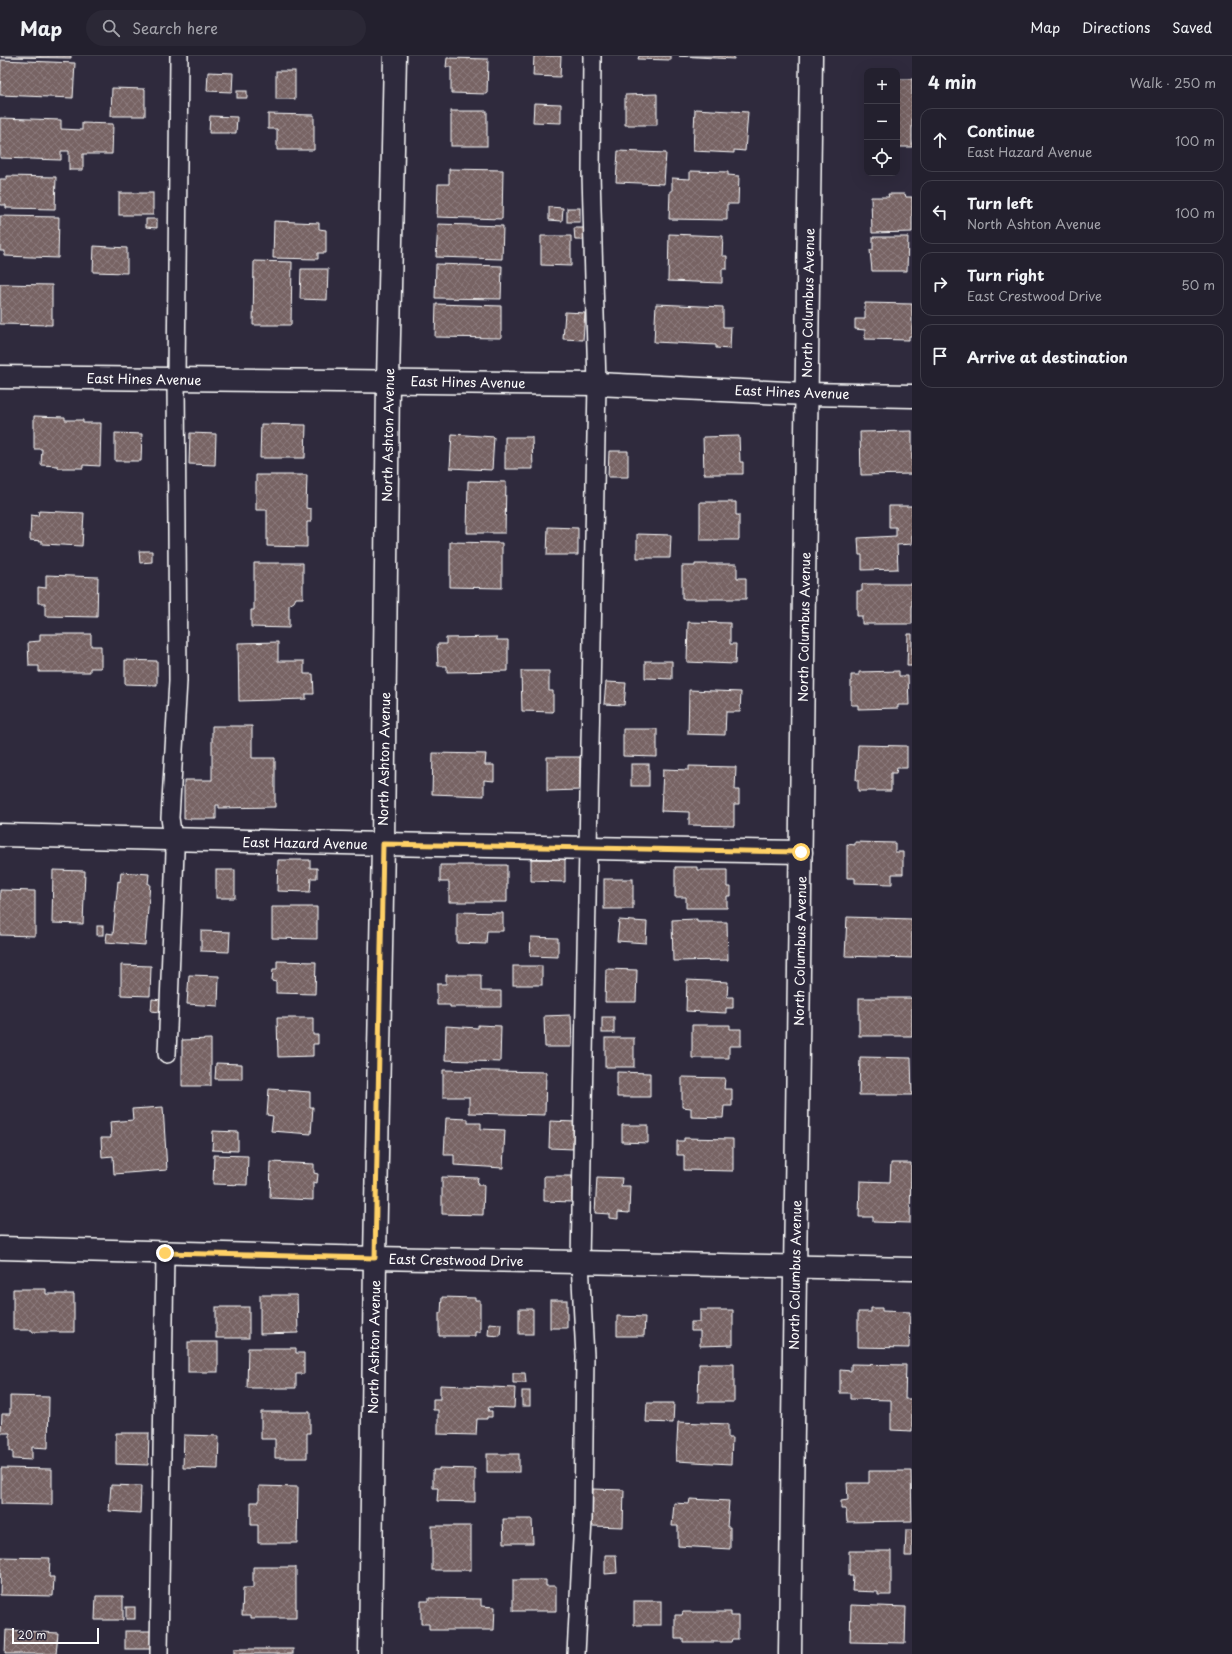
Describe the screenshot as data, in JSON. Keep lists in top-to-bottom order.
{
  "streets": {
    "street": [
      "North Columbus Avenue",
      "East Hines Avenue",
      "North Ashton Avenue",
      "East Hazard Avenue",
      "East Crestwood Drive"
    ]
  },
  "crossings": [
    ["North Columbus Avenue", "East Hines Avenue"],
    ["North Columbus Avenue", "East Hazard Avenue"],
    ["North Columbus Avenue", "East Crestwood Drive"],
    ["East Hines Avenue", "North Ashton Avenue"],
    ["North Ashton Avenue", "East Hazard Avenue"],
    ["North Ashton Avenue", "East Crestwood Drive"]
  ],
  "scale_bar": "20 m",
  "page": {
    "header": "Map",
    "search": "Search here",
    "nav": ["Map", "Directions", "Saved"],
    "heading": ["4 min", "Walk · 250 m"],
    "map_buttons": ["+", "−"],
    "list": [
      ["Continue", "East Hazard Avenue", "100 m"],
      ["Turn left", "North Ashton Avenue", "100 m"],
      ["Turn right", "East Crestwood Drive", "50 m"],
      "Arrive at destination"
    ],
    "scale": "20 m"
  }
}
